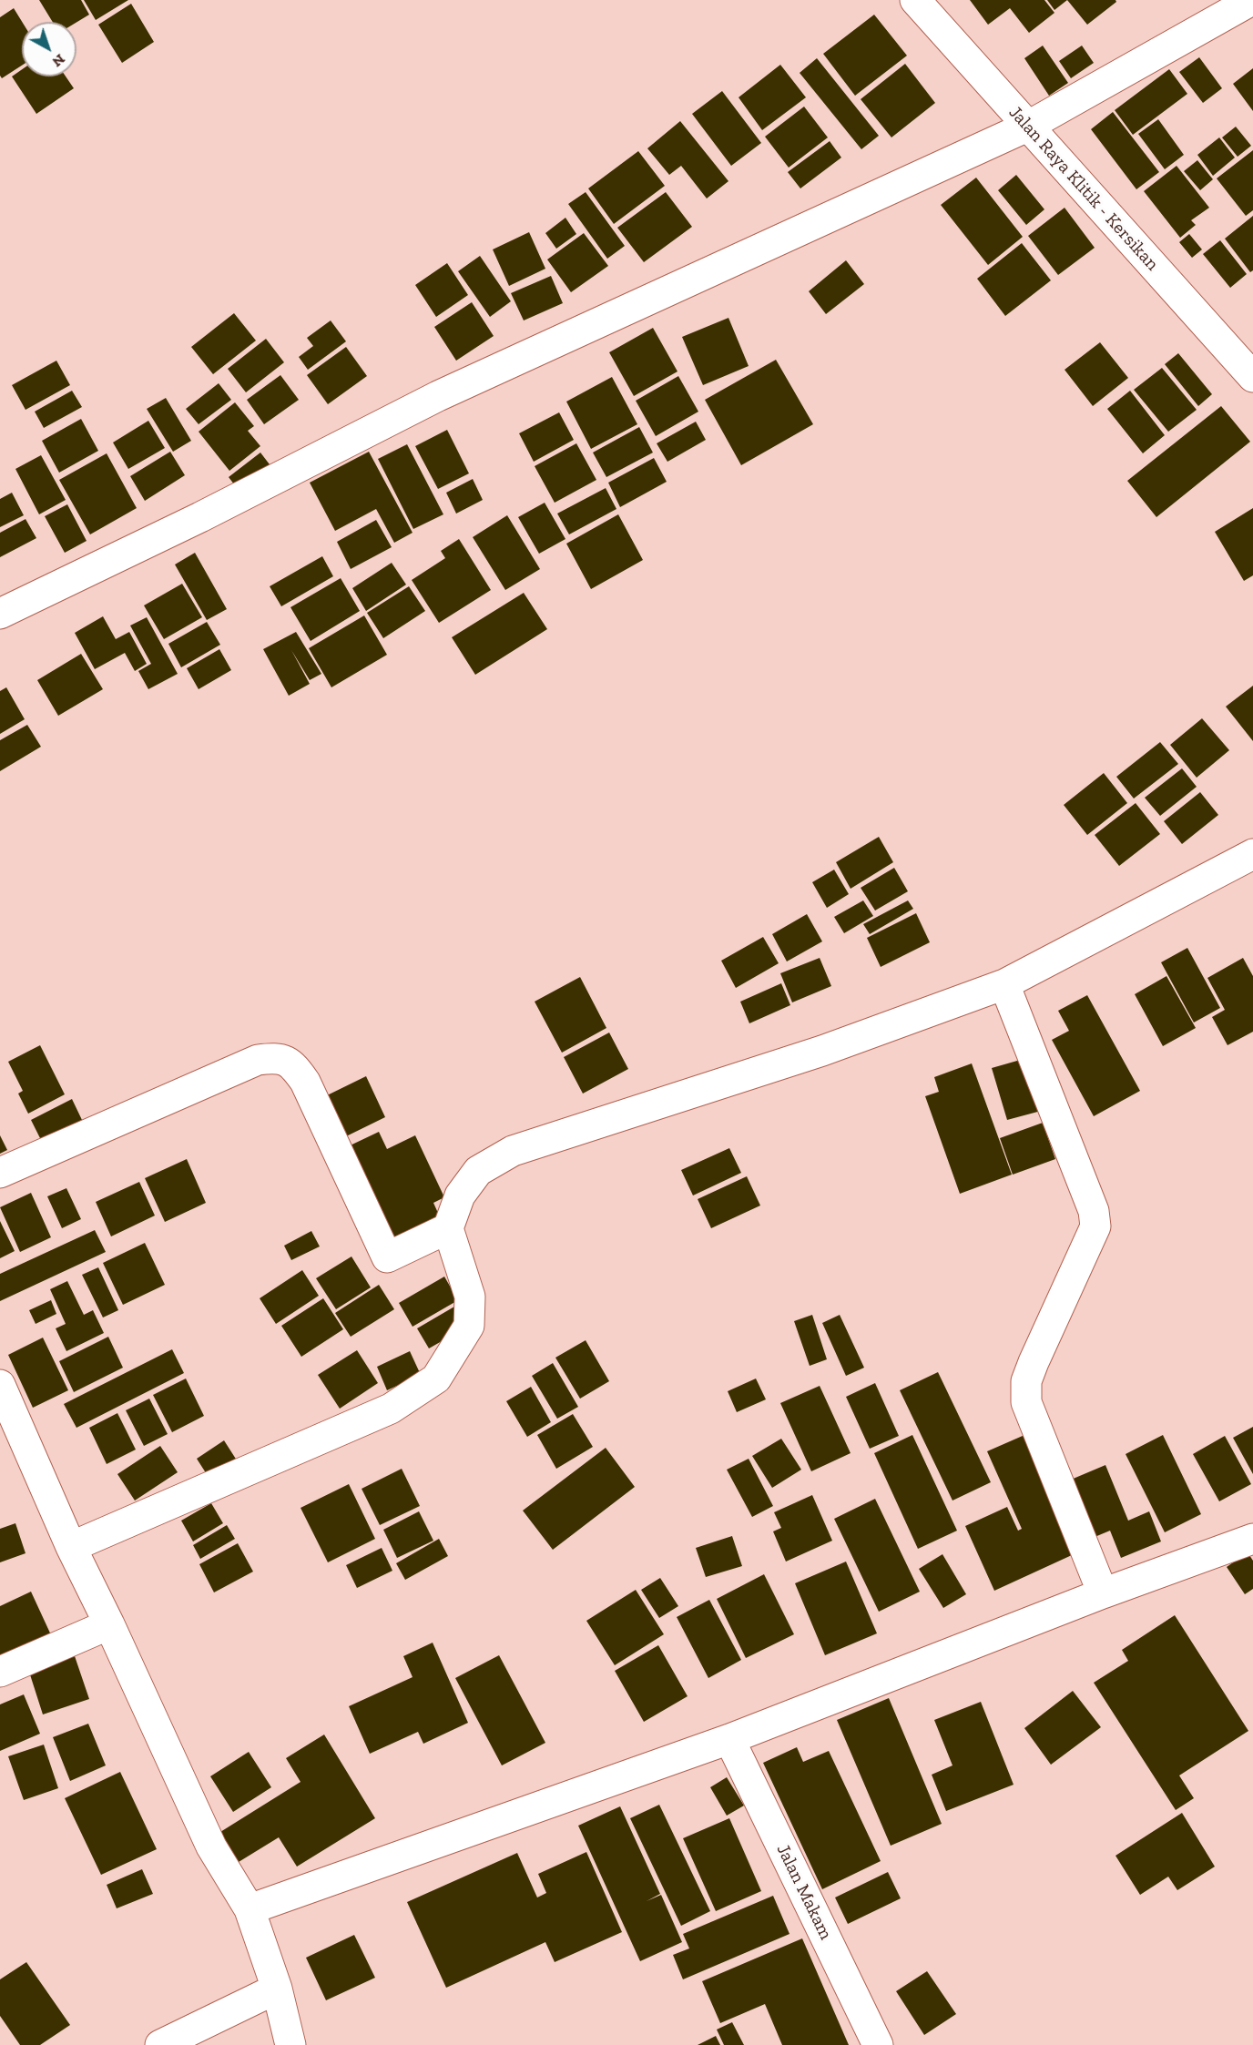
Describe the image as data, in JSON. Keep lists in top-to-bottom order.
{
  "streets": {
    "street": ["Jalan Raya Klitik - Kersikan", "Jalan Makam"]
  },
  "north": "bottom right"
}
